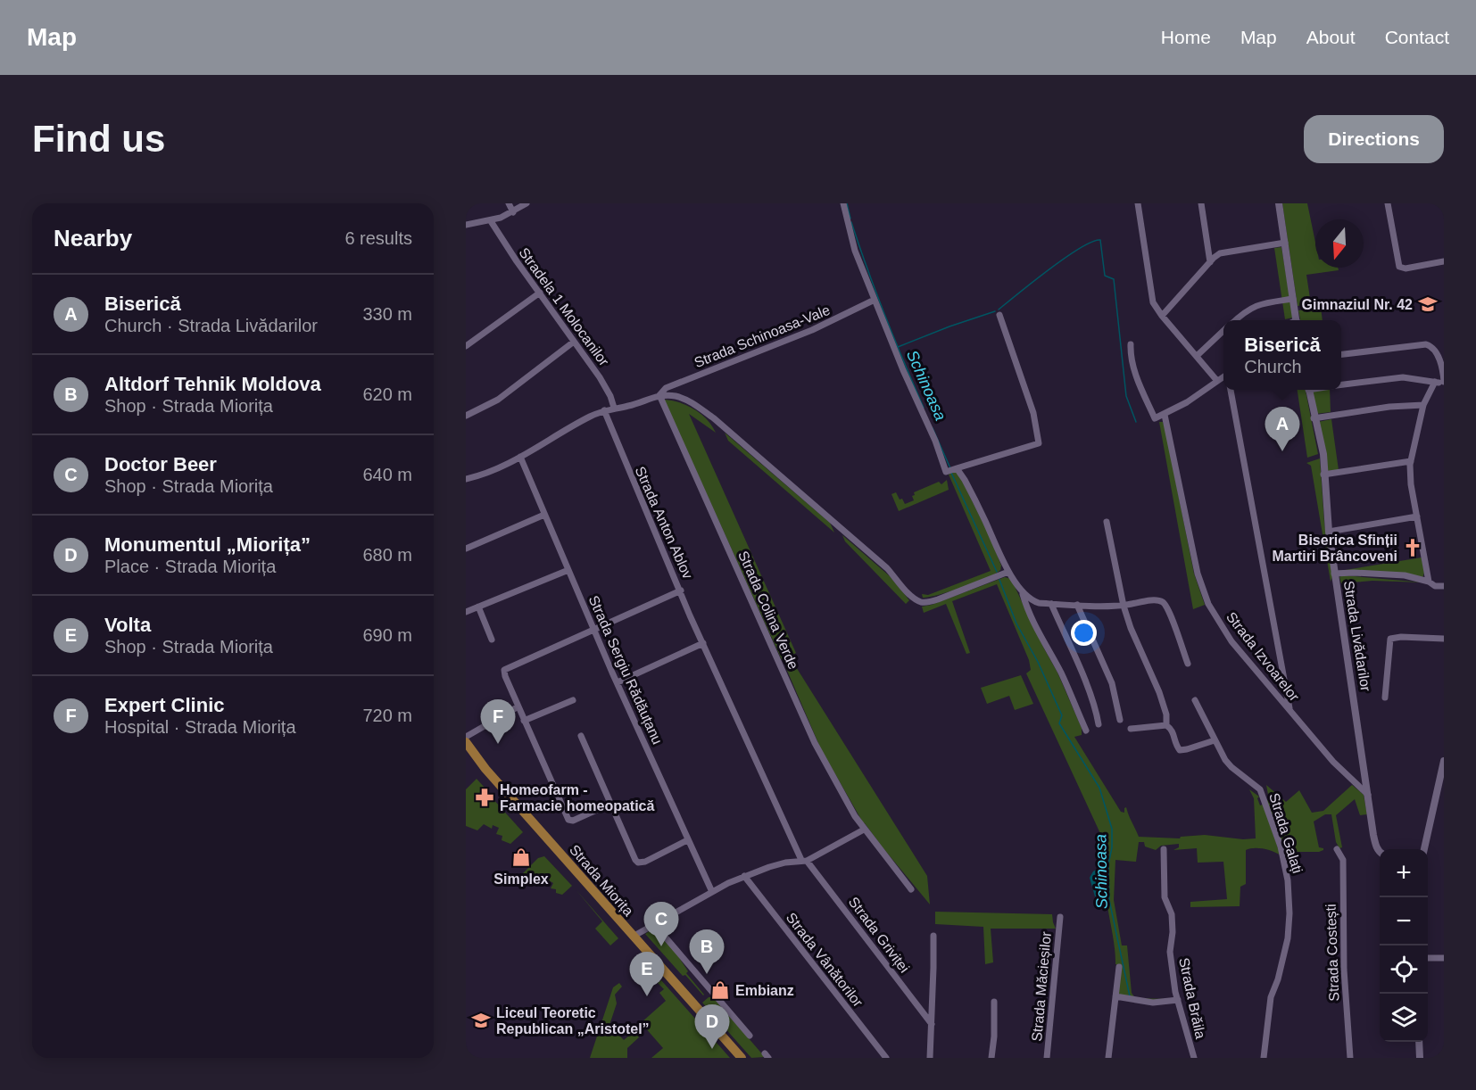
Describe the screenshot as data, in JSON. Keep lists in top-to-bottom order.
{
  "streets": {
    "main road": ["Strada Miorița"],
    "street": [
      "Stradela 1 Molocanilor",
      "Strada Schinoasa-Vale",
      "Strada Anton Ablov",
      "Strada Colina Verde",
      "Strada Livădarilor",
      "Strada Izvoarelor",
      "Strada Sergiu Rădăuțanu",
      "Strada Galați",
      "Strada Griviței",
      "Strada Costești",
      "Strada Vânătorilor",
      "Strada Măcieșilor",
      "Strada Brăila"
    ]
  },
  "crossings": [
    ["Strada Schinoasa-Vale", "Strada Colina Verde"],
    ["Strada Anton Ablov", "Strada Griviței"],
    ["Strada Livădarilor", "Strada Izvoarelor"]
  ],
  "water": ["Schinoasa"],
  "places": {
    "school or university": ["Gimnaziul Nr. 42", "Liceul Teoretic Republican „Aristotel”"],
    "church": ["Biserica Sfinții Martiri Brâncoveni"],
    "pharmacy": ["Homeofarm - Farmacie homeopatică"],
    "shop": ["Simplex", "Embianz"]
  },
  "north": "bottom",
  "page": {
    "header": "Map",
    "nav": [
      "Home",
      "Map",
      "About",
      "Contact"
    ],
    "buttons": "Directions",
    "title": "Find us",
    "heading": ["Nearby", "6 results"],
    "list": [
      {
        "mark": "A",
        "name": "Biserică",
        "note": "Church · Strada Livădarilor",
        "value": "330 m"
      },
      {
        "mark": "B",
        "name": "Altdorf Tehnik Moldova",
        "note": "Shop · Strada Miorița",
        "value": "620 m"
      },
      {
        "mark": "C",
        "name": "Doctor Beer",
        "note": "Shop · Strada Miorița",
        "value": "640 m"
      },
      {
        "mark": "D",
        "name": "Monumentul „Miorița”",
        "note": "Place · Strada Miorița",
        "value": "680 m"
      },
      {
        "mark": "E",
        "name": "Volta",
        "note": "Shop · Strada Miorița",
        "value": "690 m"
      },
      {
        "mark": "F",
        "name": "Expert Clinic",
        "note": "Hospital · Strada Miorița",
        "value": "720 m"
      }
    ],
    "popup": ["Biserică", "Church"],
    "pins": [
      "A",
      "F",
      "C",
      "B",
      "E",
      "D"
    ],
    "map_buttons": ["+", "−"]
  }
}
